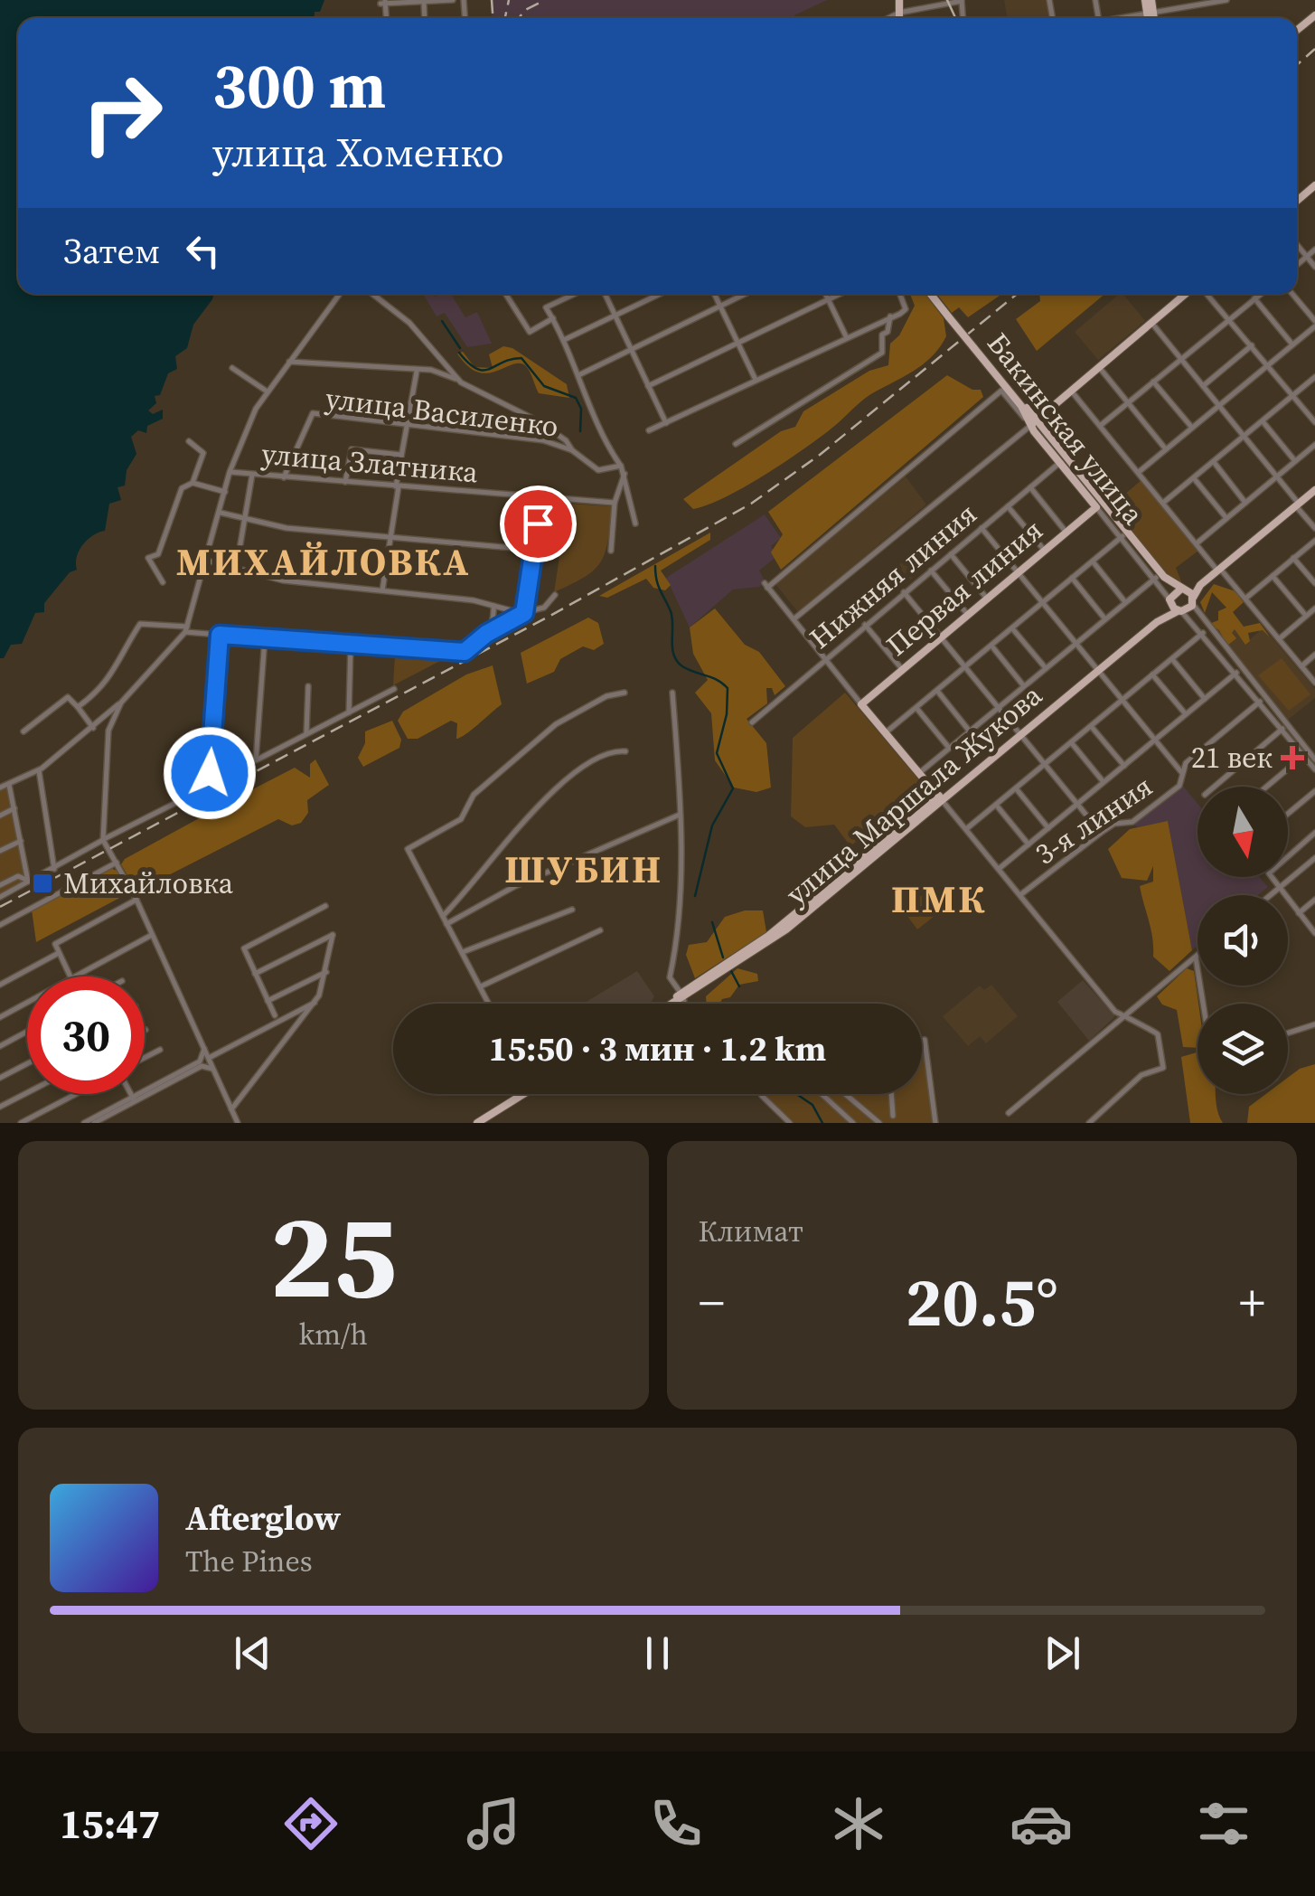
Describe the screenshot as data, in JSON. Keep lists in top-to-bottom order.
{
  "streets": {
    "main road": ["Бакинская улица", "Первая линия", "улица Маршала Жукова"],
    "street": [
      "улица Василенко",
      "улица Златника",
      "Нижняя линия",
      "3-я линия"
    ]
  },
  "crossings": [
    ["улица Василенко", "улица Златника"],
    ["Бакинская улица", "Нижняя линия"],
    ["Бакинская улица", "Первая линия"],
    ["Бакинская улица", "улица Маршала Жукова"]
  ],
  "districts": ["МИХАЙЛОВКА", "ШУБИН", "ПМК"],
  "places": {
    "health": ["21 век"],
    "transit": ["Михайловка"]
  },
  "north": "bottom",
  "page": {
    "turn": ["300 m", "улица Хоменко"],
    "then": "Затем",
    "limit": "30",
    "trip": "15:50 · 3 мин · 1.2 km",
    "tile": [
      ["25", "km/h"],
      "Климат"
    ],
    "heat": ["−", "20.5°", "+"],
    "song": ["Afterglow", "The Pines"],
    "tabs": "15:47"
  }
}
